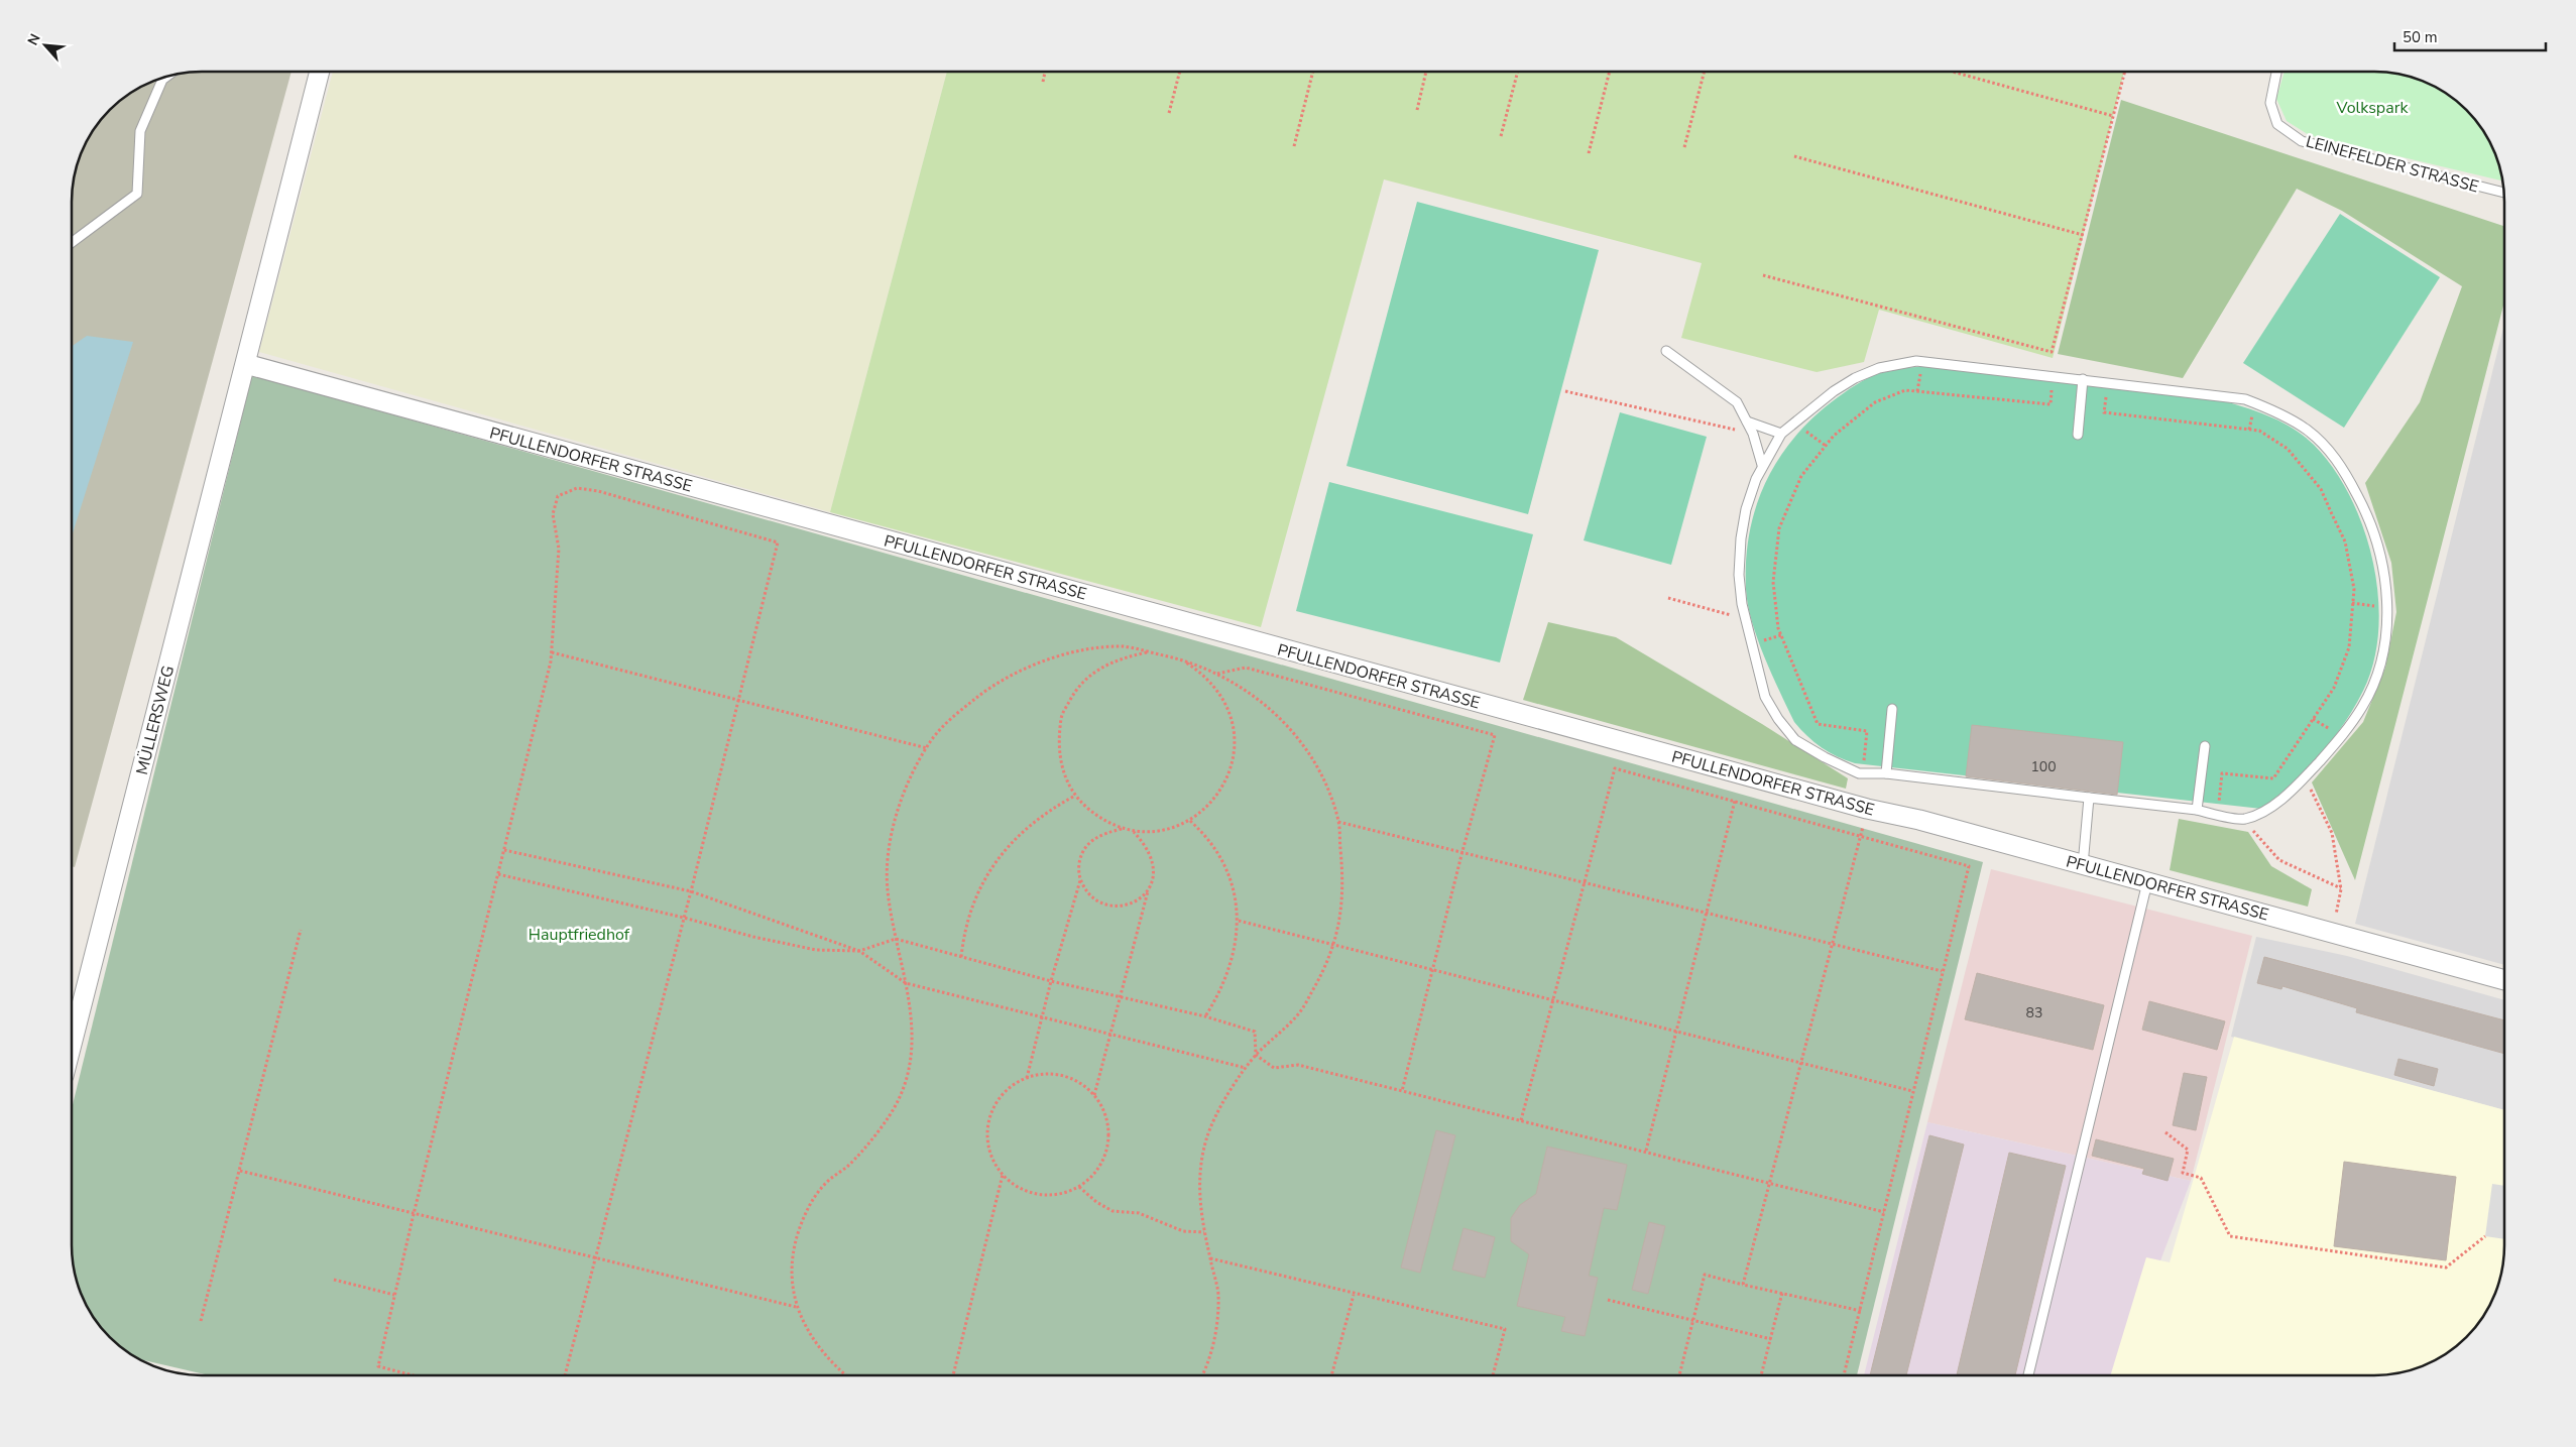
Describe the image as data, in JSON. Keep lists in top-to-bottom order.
{
  "streets": {
    "street": ["PFULLENDORFER STRASSE", "MÜLLERSWEG"],
    "lane": ["LEINEFELDER STRASSE"]
  },
  "crossings": [
    ["PFULLENDORFER STRASSE", "MÜLLERSWEG"]
  ],
  "parks": ["Volkspark", "Hauptfriedhof"],
  "house_numbers": ["100", "83"],
  "scale_bar": "50 m",
  "north": "top left"
}
